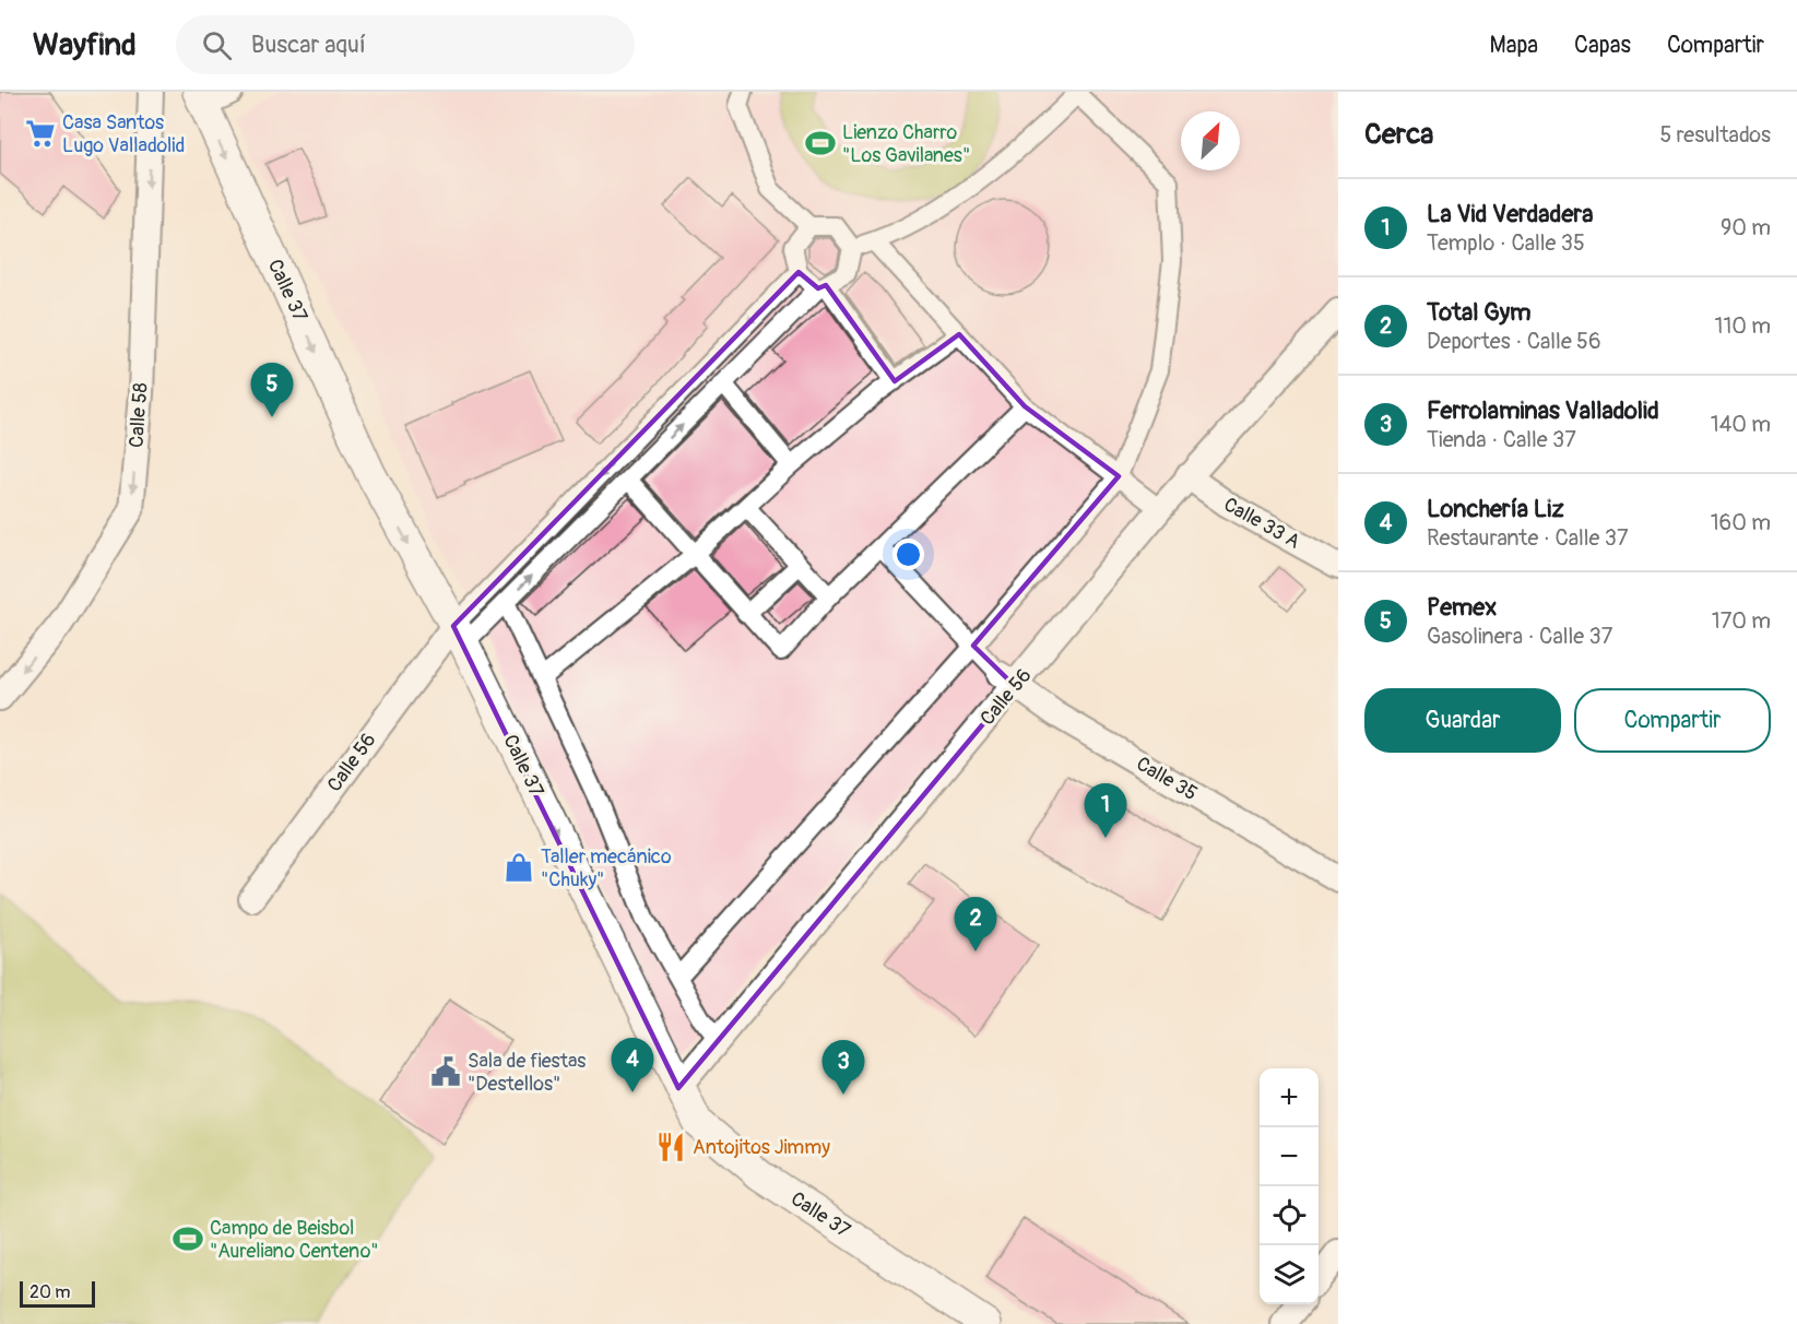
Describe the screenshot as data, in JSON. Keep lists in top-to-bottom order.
{
  "streets": {
    "street": [
      "Calle 37",
      "Calle 58",
      "Calle 33 A",
      "Calle 56",
      "Calle 35"
    ]
  },
  "crossings": [
    ["Calle 37", "Calle 56"],
    ["Calle 33 A", "Calle 56"],
    ["Calle 56", "Calle 35"]
  ],
  "one_way": ["Calle 58"],
  "places": {
    "supermarket": ["Casa Santos Lugo Valladolid"],
    "sports": ["Lienzo Charro \"Los Gavilanes\"", "Campo de Beisbol \"Aureliano Centeno\""],
    "shop": ["Taller mecánico \"Chuky\""],
    "public building": ["Sala de fiestas \"Destellos\""],
    "restaurant": ["Antojitos Jimmy"]
  },
  "scale_bar": "20 m",
  "north": "top right",
  "page": {
    "header": "Wayfind",
    "search": "Buscar aquí",
    "nav": ["Mapa", "Capas", "Compartir"],
    "heading": ["Cerca", "5 resultados"],
    "list": [
      {
        "mark": "1",
        "name": "La Vid Verdadera",
        "note": "Templo · Calle 35",
        "value": "90 m"
      },
      {
        "mark": "2",
        "name": "Total Gym",
        "note": "Deportes · Calle 56",
        "value": "110 m"
      },
      {
        "mark": "3",
        "name": "Ferrolaminas Valladolid",
        "note": "Tienda · Calle 37",
        "value": "140 m"
      },
      {
        "mark": "4",
        "name": "Lonchería Liz",
        "note": "Restaurante · Calle 37",
        "value": "160 m"
      },
      {
        "mark": "5",
        "name": "Pemex",
        "note": "Gasolinera · Calle 37",
        "value": "170 m"
      }
    ],
    "pins": [
      "5",
      "1",
      "2",
      "4",
      "3"
    ],
    "buttons": ["Guardar", "Compartir"],
    "map_buttons": ["+", "−"],
    "scale": "20 m"
  }
}
